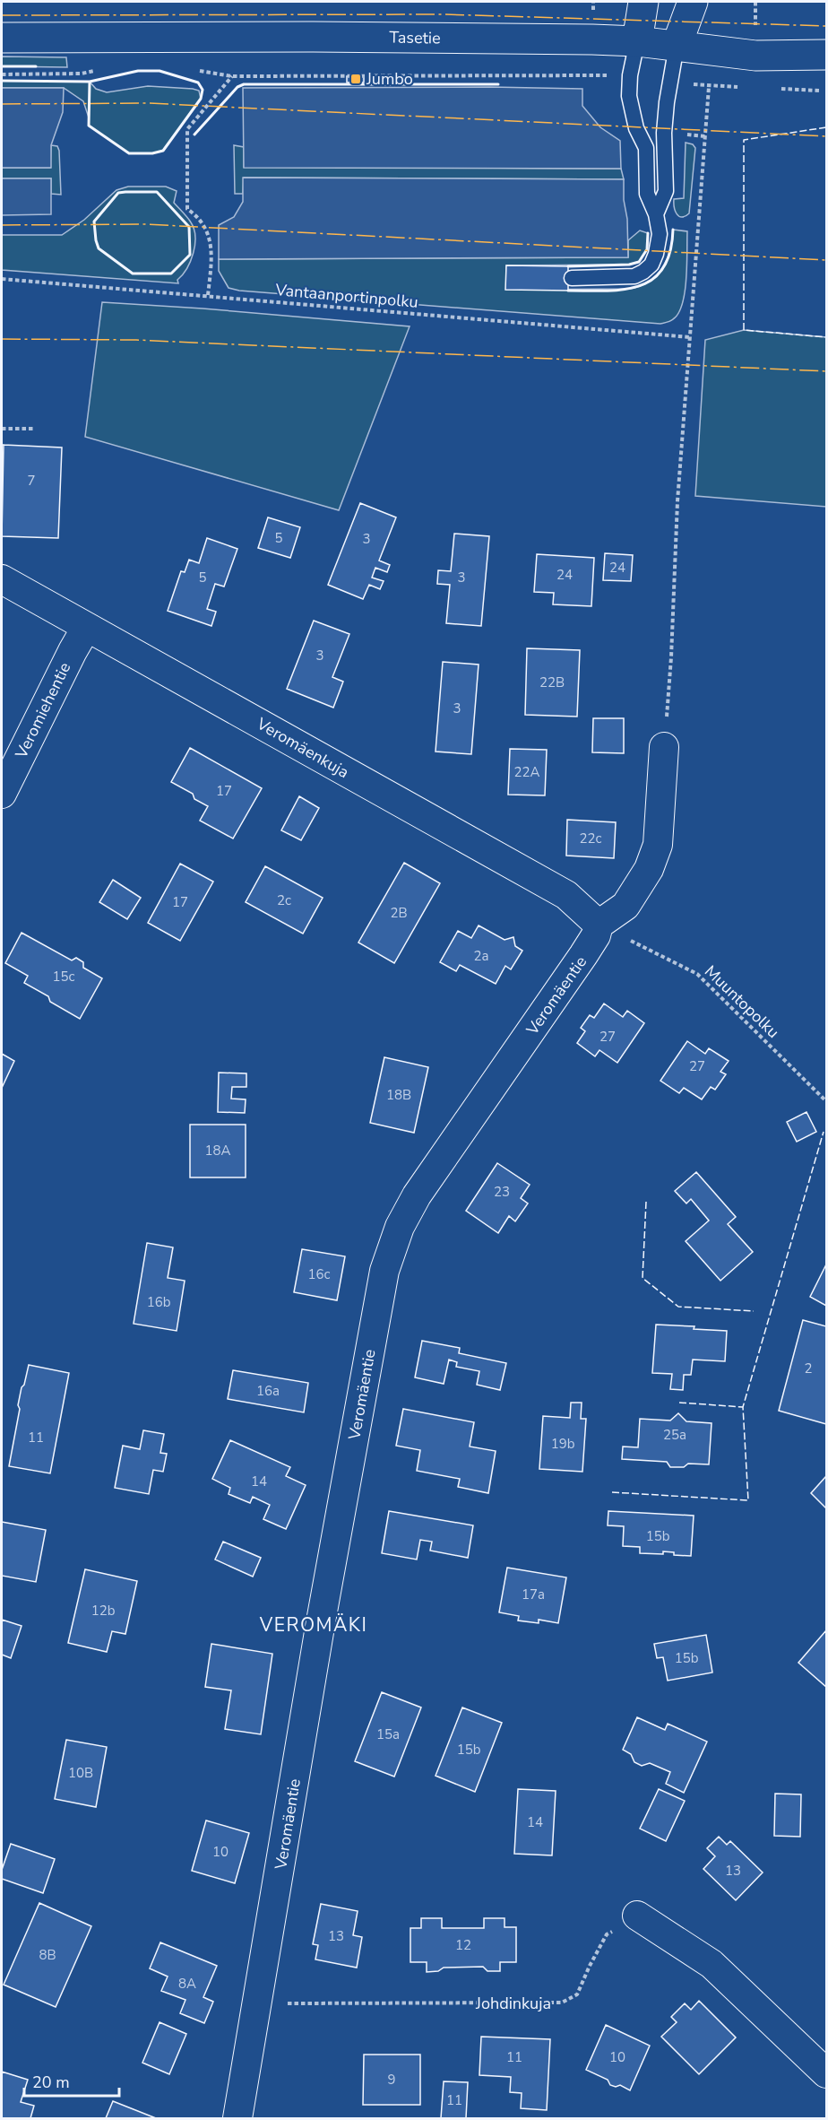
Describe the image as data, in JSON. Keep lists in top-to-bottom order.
{
  "streets": {
    "main road": ["Tasetie"],
    "street": ["Veromiehentie", "Veromäenkuja", "Veromäentie"],
    "path": ["Vantaanportinpolku", "Muuntopolku", "Johdinkuja"]
  },
  "crossings": [
    ["Veromiehentie", "Veromäenkuja"],
    ["Veromäenkuja", "Veromäentie"],
    ["Veromäenkuja", "Muuntopolku"],
    ["Veromäentie", "Muuntopolku"],
    ["Veromäentie", "Johdinkuja"]
  ],
  "districts": ["VEROMÄKI"],
  "places": {
    "transit": ["Jumbo"]
  },
  "house_numbers": [
    "7",
    "5",
    "3",
    "24",
    "24",
    "5",
    "3",
    "3",
    "22B",
    "3",
    "22A",
    "17",
    "22c",
    "2c",
    "17",
    "2B",
    "2a",
    "15c",
    "27",
    "27",
    "18B",
    "18A",
    "23",
    "16c",
    "16b",
    "2",
    "16a",
    "25a",
    "11",
    "19b",
    "14",
    "15b",
    "17a",
    "12b",
    "15b",
    "15a",
    "15b",
    "10B",
    "14",
    "10",
    "13",
    "13",
    "12",
    "8B",
    "8A",
    "11",
    "10",
    "9",
    "11"
  ],
  "scale_bar": "20 m"
}
